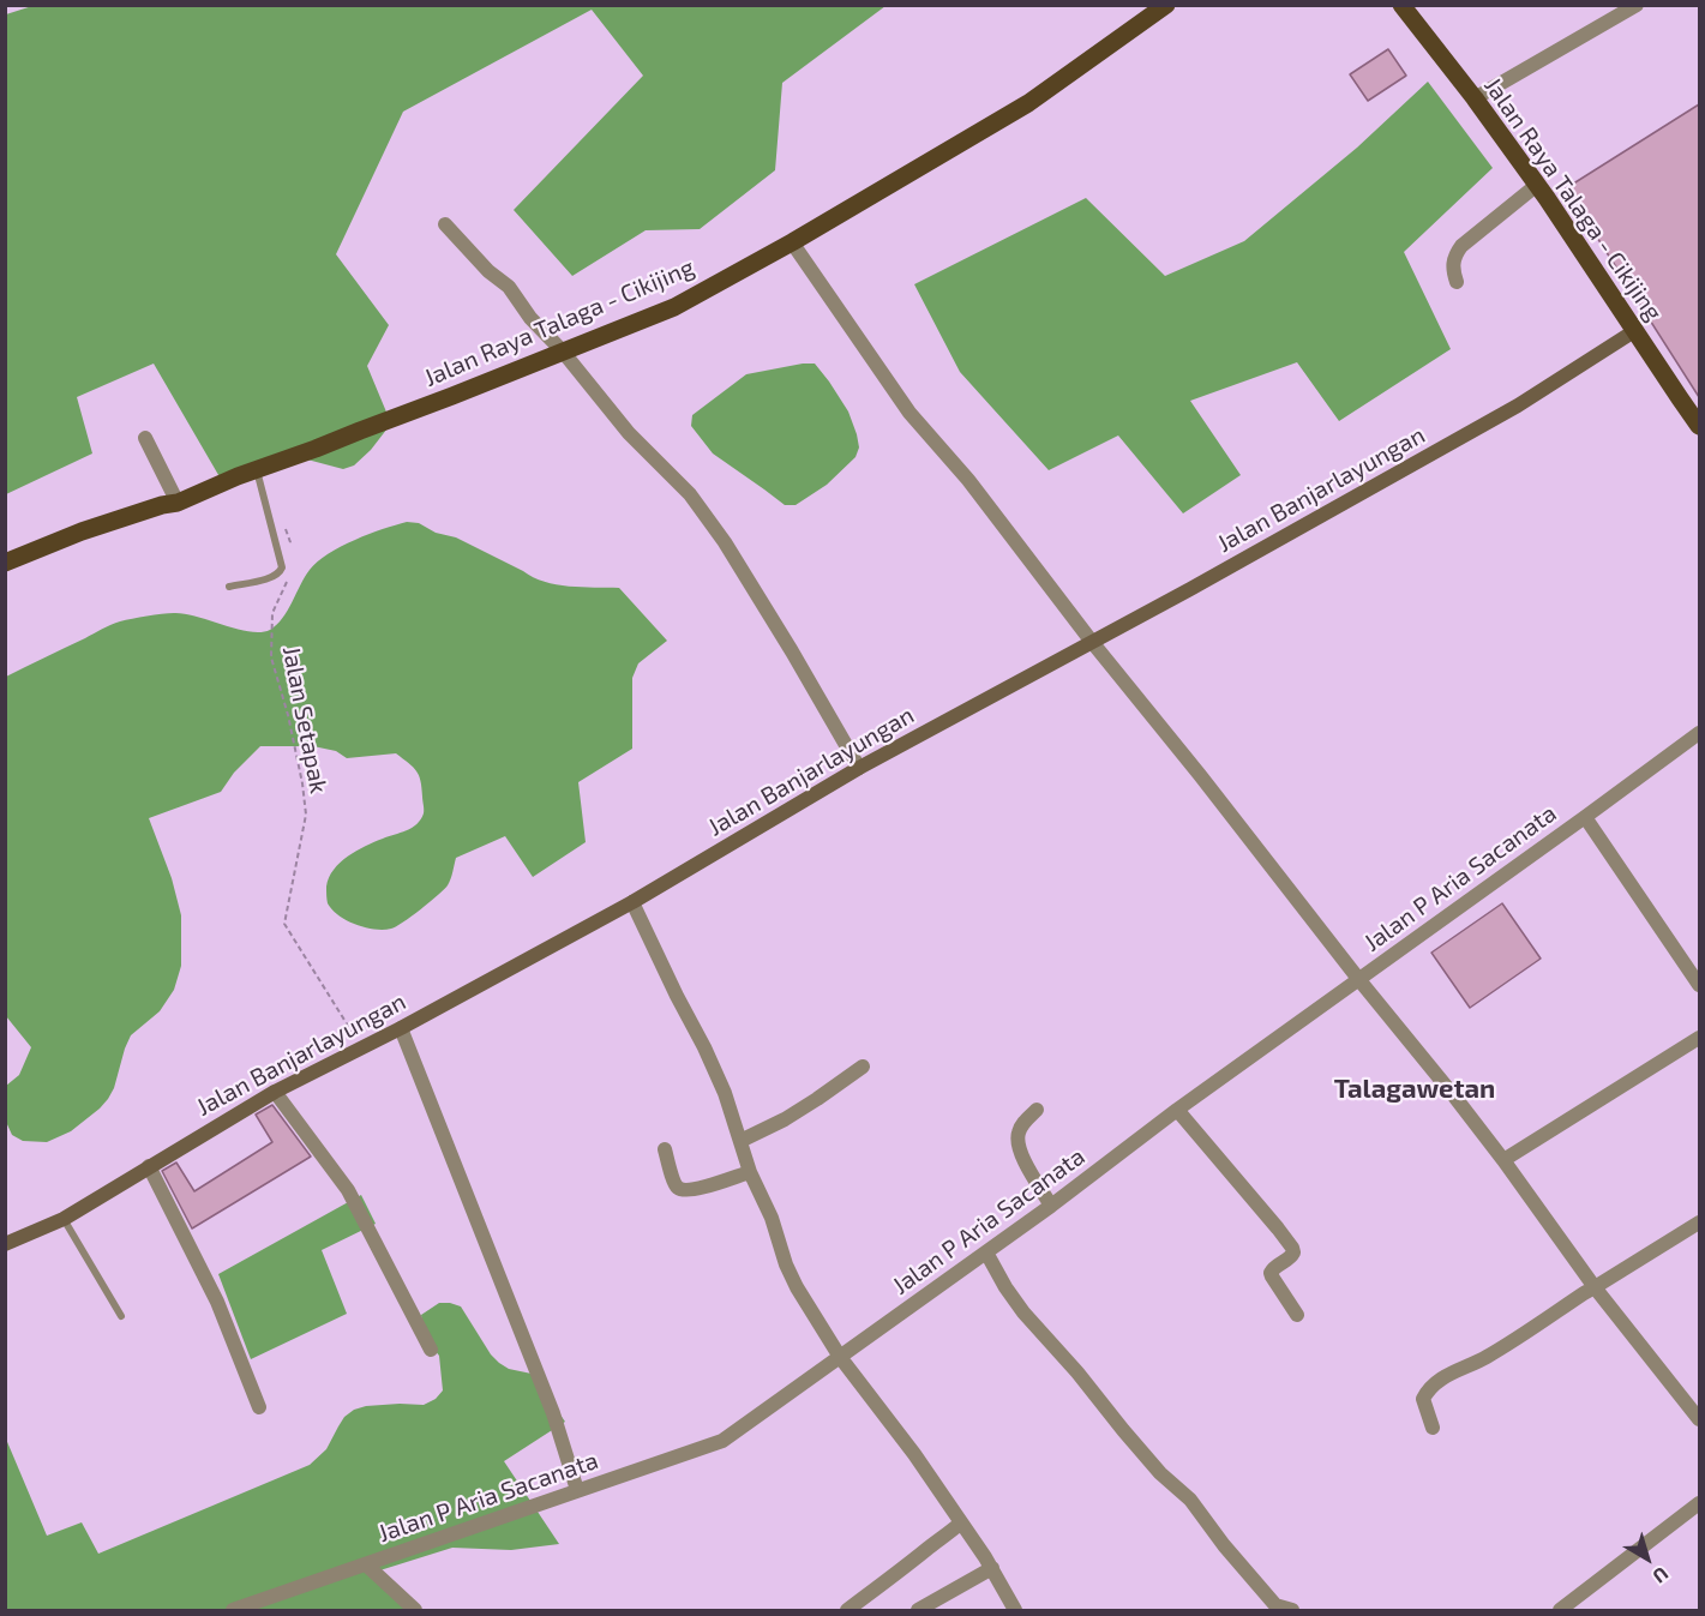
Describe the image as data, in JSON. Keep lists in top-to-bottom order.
{
  "streets": {
    "main road": ["Jalan Raya Talaga - Cikijing"],
    "street": ["Jalan Banjarlayungan", "Jalan P Aria Sacanata"],
    "path": ["Jalan Setapak"]
  },
  "crossings": [
    ["Jalan Raya Talaga - Cikijing", "Jalan Banjarlayungan"],
    ["Jalan Banjarlayungan", "Jalan Setapak"]
  ],
  "districts": ["Talagawetan"],
  "north": "bottom right"
}
